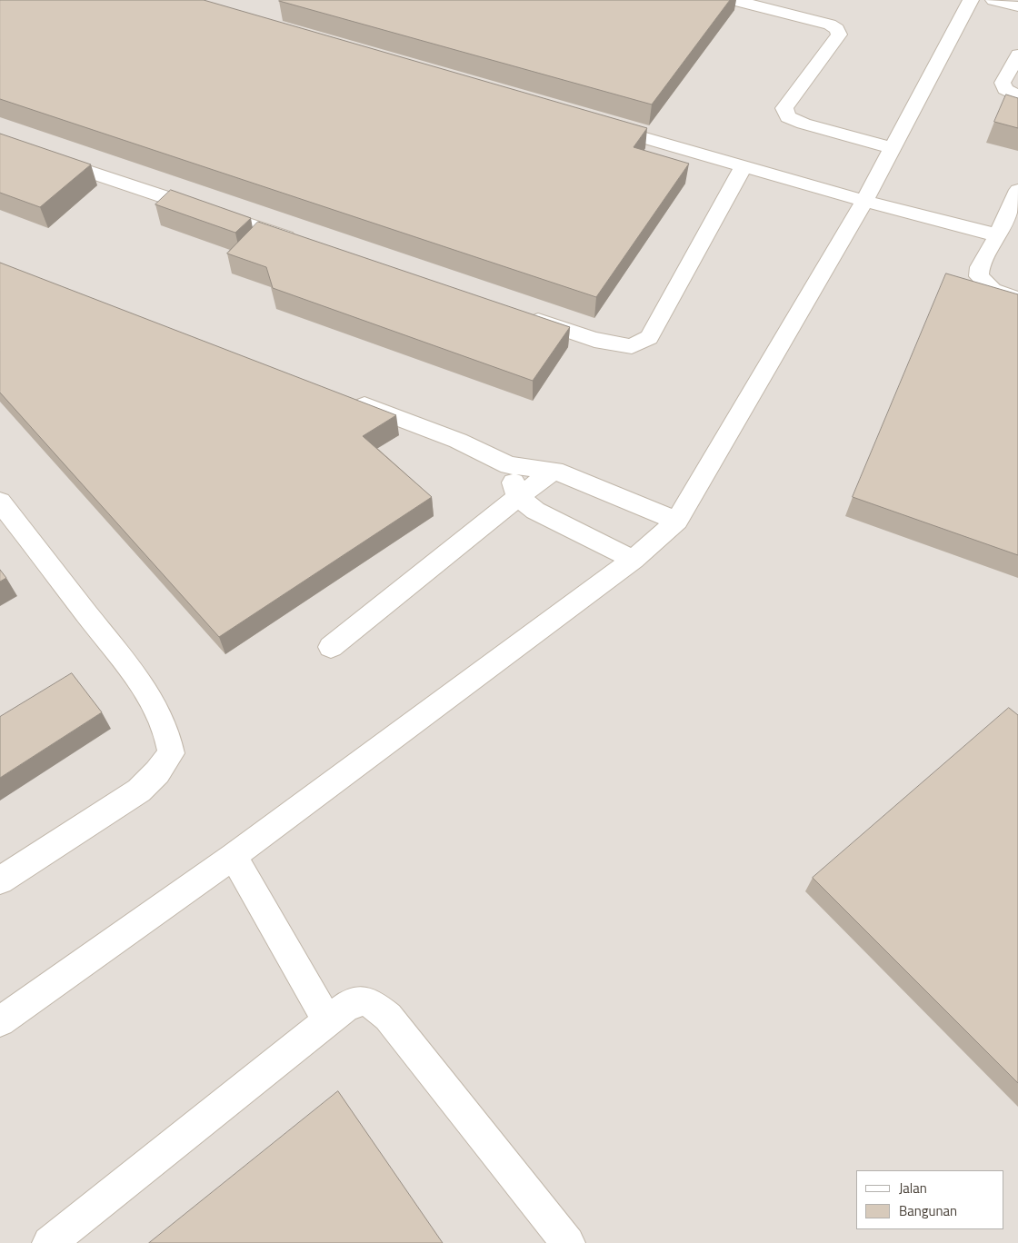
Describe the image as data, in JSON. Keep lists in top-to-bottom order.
{
  "legend": ["Jalan", "Bangunan"]
}
